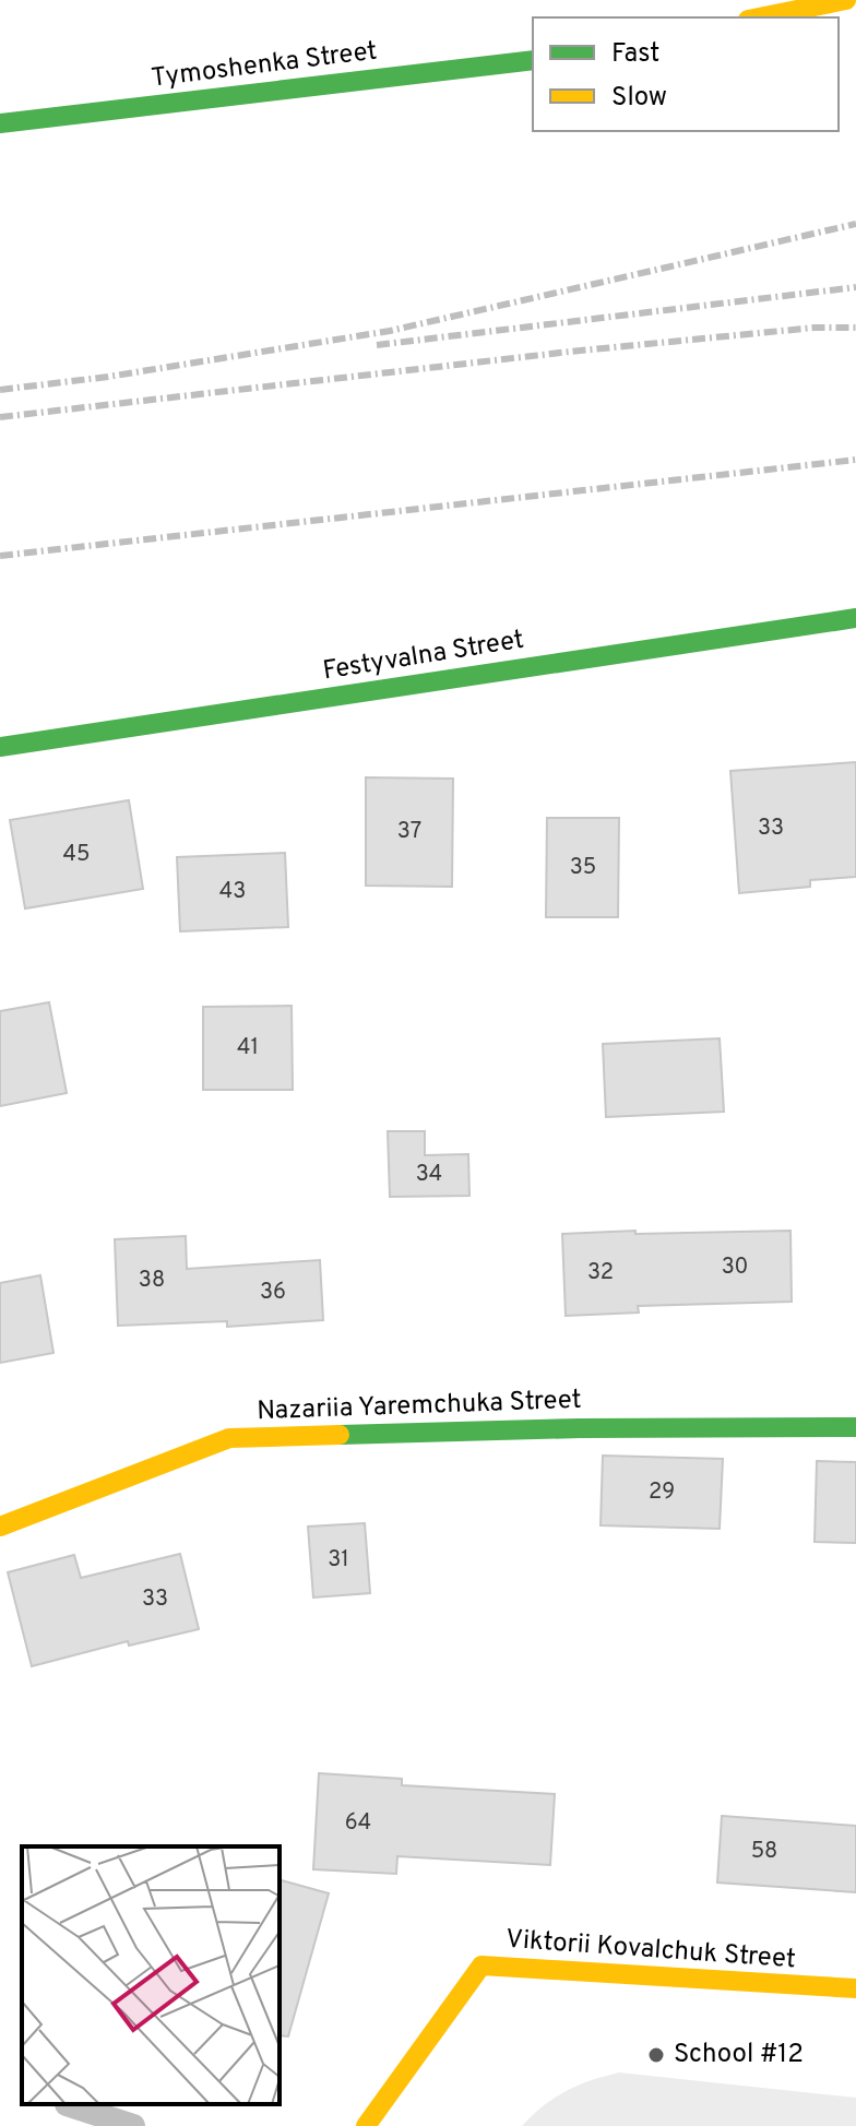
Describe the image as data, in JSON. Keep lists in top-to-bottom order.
{
  "streets": {
    "main road": [
      "Tymoshenka Street",
      "Festyvalna Street",
      "Nazariia Yaremchuka Street",
      "Viktorii Kovalchuk Street"
    ]
  },
  "places": ["School #12"],
  "house_numbers": [
    "33",
    "37",
    "45",
    "35",
    "43",
    "41",
    "34",
    "30",
    "32",
    "38",
    "36",
    "29",
    "31",
    "33",
    "64",
    "58"
  ],
  "legend": ["Fast", "Slow"]
}
